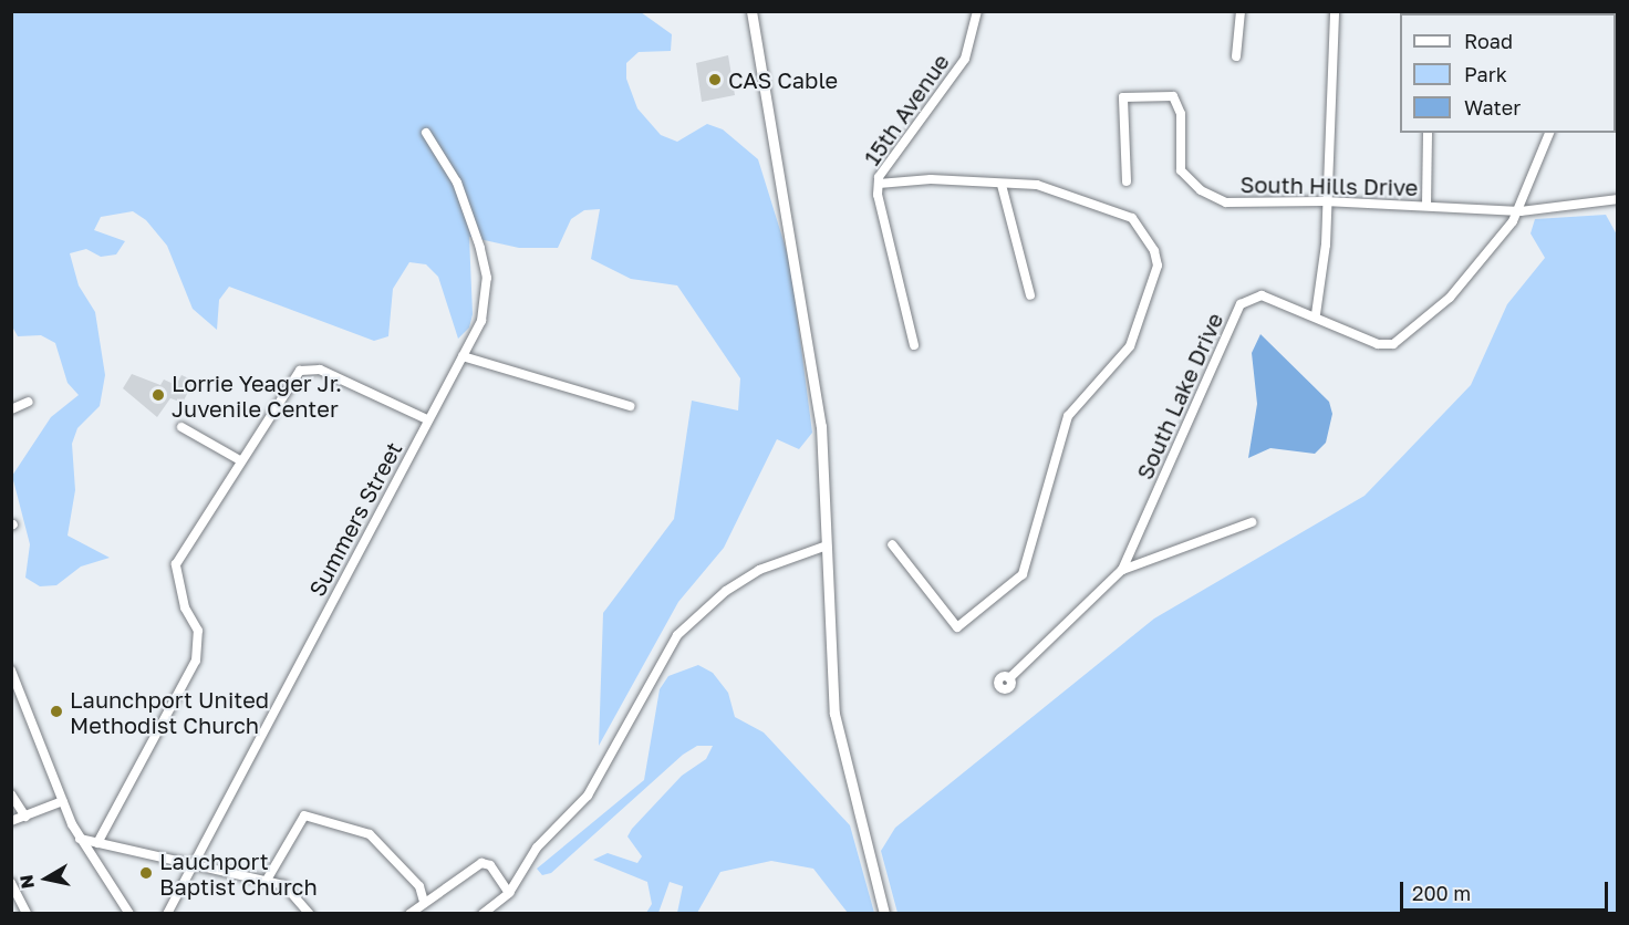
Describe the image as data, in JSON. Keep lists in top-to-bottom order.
{
  "streets": {
    "street": [
      "15th Avenue",
      "South Hills Drive",
      "South Lake Drive",
      "Summers Street"
    ]
  },
  "crossings": [
    ["South Hills Drive", "South Lake Drive"]
  ],
  "places": [
    "CAS Cable",
    "Lorrie Yeager Jr. Juvenile Center",
    "Launchport United Methodist Church",
    "Lauchport Baptist Church"
  ],
  "legend": ["Road", "Park", "Water"],
  "scale_bar": "200 m",
  "north": "left"
}
